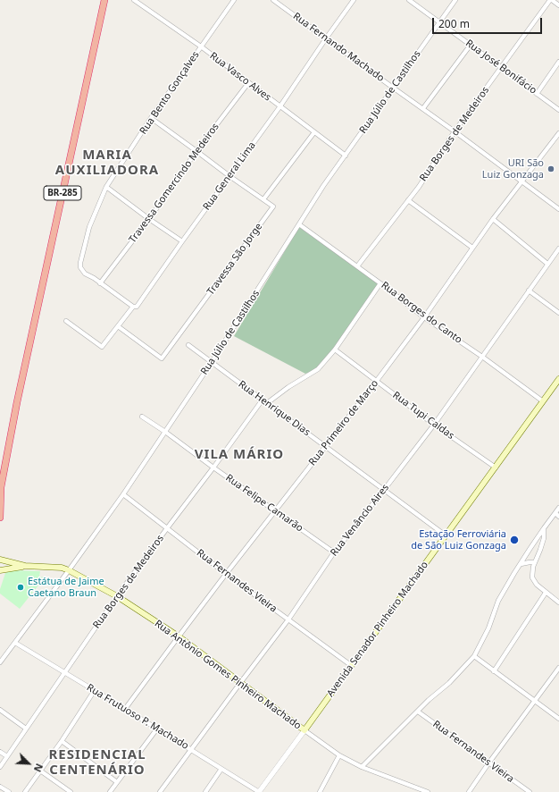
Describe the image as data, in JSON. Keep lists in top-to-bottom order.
{
  "streets": {
    "highway": ["BR-285"],
    "main road": ["Avenida Senador Pinheiro Machado", "Rua Antônio Gomes Pinheiro Machado"],
    "street": [
      "Rua Fernando Machado",
      "Rua José Bonifácio",
      "Rua Vasco Alves",
      "Rua Júlio de Castilhos",
      "Rua Bento Gonçalves",
      "Rua Borges de Medeiros",
      "Rua General Lima",
      "Travessa Gomercindo Medeiros",
      "Travessa São Jorge",
      "Rua Borges do Canto",
      "Rua Henrique Dias",
      "Rua Tupi Caldas",
      "Rua Primeiro de Março",
      "Rua Felipe Camarão",
      "Rua Venâncio Aires",
      "Rua Fernandes Vieira",
      "Rua Frutuoso P. Machado"
    ]
  },
  "crossings": [
    ["Rua Fernando Machado", "Rua Júlio de Castilhos"],
    ["Rua Fernando Machado", "Rua Borges de Medeiros"],
    ["Rua Fernando Machado", "Rua General Lima"],
    ["Rua Fernando Machado", "Rua Primeiro de Março"],
    ["Rua José Bonifácio", "Rua Júlio de Castilhos"],
    ["Rua José Bonifácio", "Rua Borges de Medeiros"],
    ["Rua Vasco Alves", "Rua Júlio de Castilhos"],
    ["Rua Vasco Alves", "Rua Bento Gonçalves"],
    ["Rua Vasco Alves", "Rua General Lima"],
    ["Rua Vasco Alves", "Travessa Gomercindo Medeiros"],
    ["Rua Júlio de Castilhos", "Rua Borges do Canto"],
    ["Rua Júlio de Castilhos", "Rua Henrique Dias"],
    ["Rua Júlio de Castilhos", "Rua Felipe Camarão"],
    ["Rua Júlio de Castilhos", "Rua Fernandes Vieira"],
    ["Rua Júlio de Castilhos", "Rua Antônio Gomes Pinheiro Machado"],
    ["Rua Júlio de Castilhos", "Rua Frutuoso P. Machado"],
    ["Rua Bento Gonçalves", "Travessa Gomercindo Medeiros"],
    ["Rua Borges de Medeiros", "Rua Borges do Canto"],
    ["Rua Borges de Medeiros", "Rua Henrique Dias"],
    ["Rua Borges de Medeiros", "Rua Felipe Camarão"],
    ["Rua Borges de Medeiros", "Rua Fernandes Vieira"],
    ["Rua Borges de Medeiros", "Rua Antônio Gomes Pinheiro Machado"],
    ["Rua Borges de Medeiros", "Rua Frutuoso P. Machado"],
    ["Rua General Lima", "Travessa São Jorge"],
    ["Rua Borges do Canto", "Rua Primeiro de Março"],
    ["Rua Borges do Canto", "Rua Venâncio Aires"],
    ["Rua Borges do Canto", "Avenida Senador Pinheiro Machado"],
    ["Rua Henrique Dias", "Rua Primeiro de Março"],
    ["Rua Henrique Dias", "Rua Venâncio Aires"],
    ["Rua Henrique Dias", "Avenida Senador Pinheiro Machado"],
    ["Rua Tupi Caldas", "Rua Primeiro de Março"],
    ["Rua Tupi Caldas", "Rua Venâncio Aires"],
    ["Rua Tupi Caldas", "Avenida Senador Pinheiro Machado"],
    ["Rua Primeiro de Março", "Rua Felipe Camarão"],
    ["Rua Primeiro de Março", "Rua Fernandes Vieira"],
    ["Rua Primeiro de Março", "Rua Antônio Gomes Pinheiro Machado"],
    ["Rua Primeiro de Março", "Rua Frutuoso P. Machado"],
    ["Rua Felipe Camarão", "Rua Venâncio Aires"],
    ["Rua Venâncio Aires", "Rua Fernandes Vieira"],
    ["Rua Venâncio Aires", "Rua Antônio Gomes Pinheiro Machado"],
    ["Rua Venâncio Aires", "Rua Frutuoso P. Machado"],
    ["Rua Fernandes Vieira", "Avenida Senador Pinheiro Machado"],
    ["Avenida Senador Pinheiro Machado", "Rua Antônio Gomes Pinheiro Machado"],
    ["Avenida Senador Pinheiro Machado", "Rua Frutuoso P. Machado"]
  ],
  "districts": ["MARIA AUXILIADORA", "VILA MÁRIO", "RESIDENCIAL CENTENÁRIO"],
  "places": ["URI São Luiz Gonzaga", "Estação Ferroviária de São Luiz Gonzaga", "Estátua de Jaime Caetano Braun"],
  "scale_bar": "200 m",
  "north": "bottom right"
}
